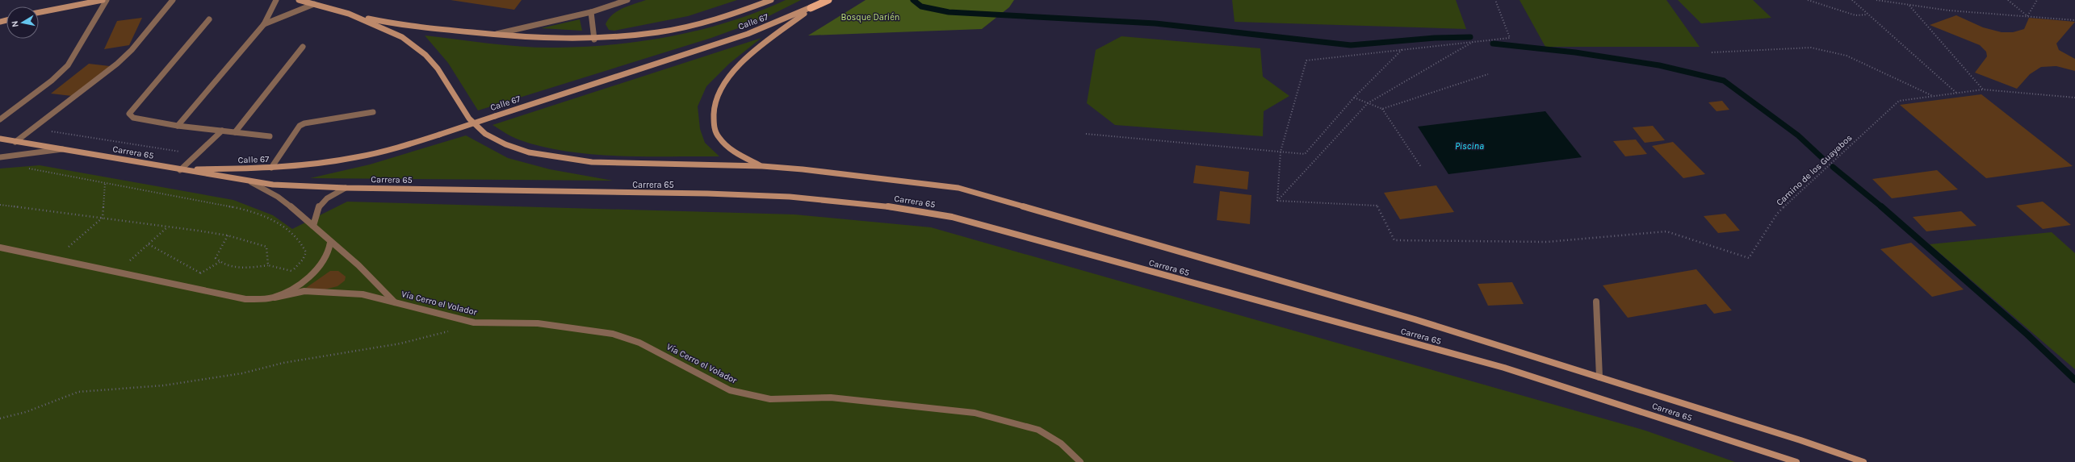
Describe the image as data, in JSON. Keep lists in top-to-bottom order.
{
  "streets": {
    "main road": ["Calle 67", "Carrera 65"],
    "lane": ["Vía Cerro el Volador"],
    "path": ["Camino de los Guayabos"]
  },
  "crossings": [
    ["Calle 67", "Carrera 65"],
    ["Carrera 65", "Vía Cerro el Volador"]
  ],
  "water": ["Piscina"],
  "parks": ["Bosque Darién"],
  "north": "left"
}
